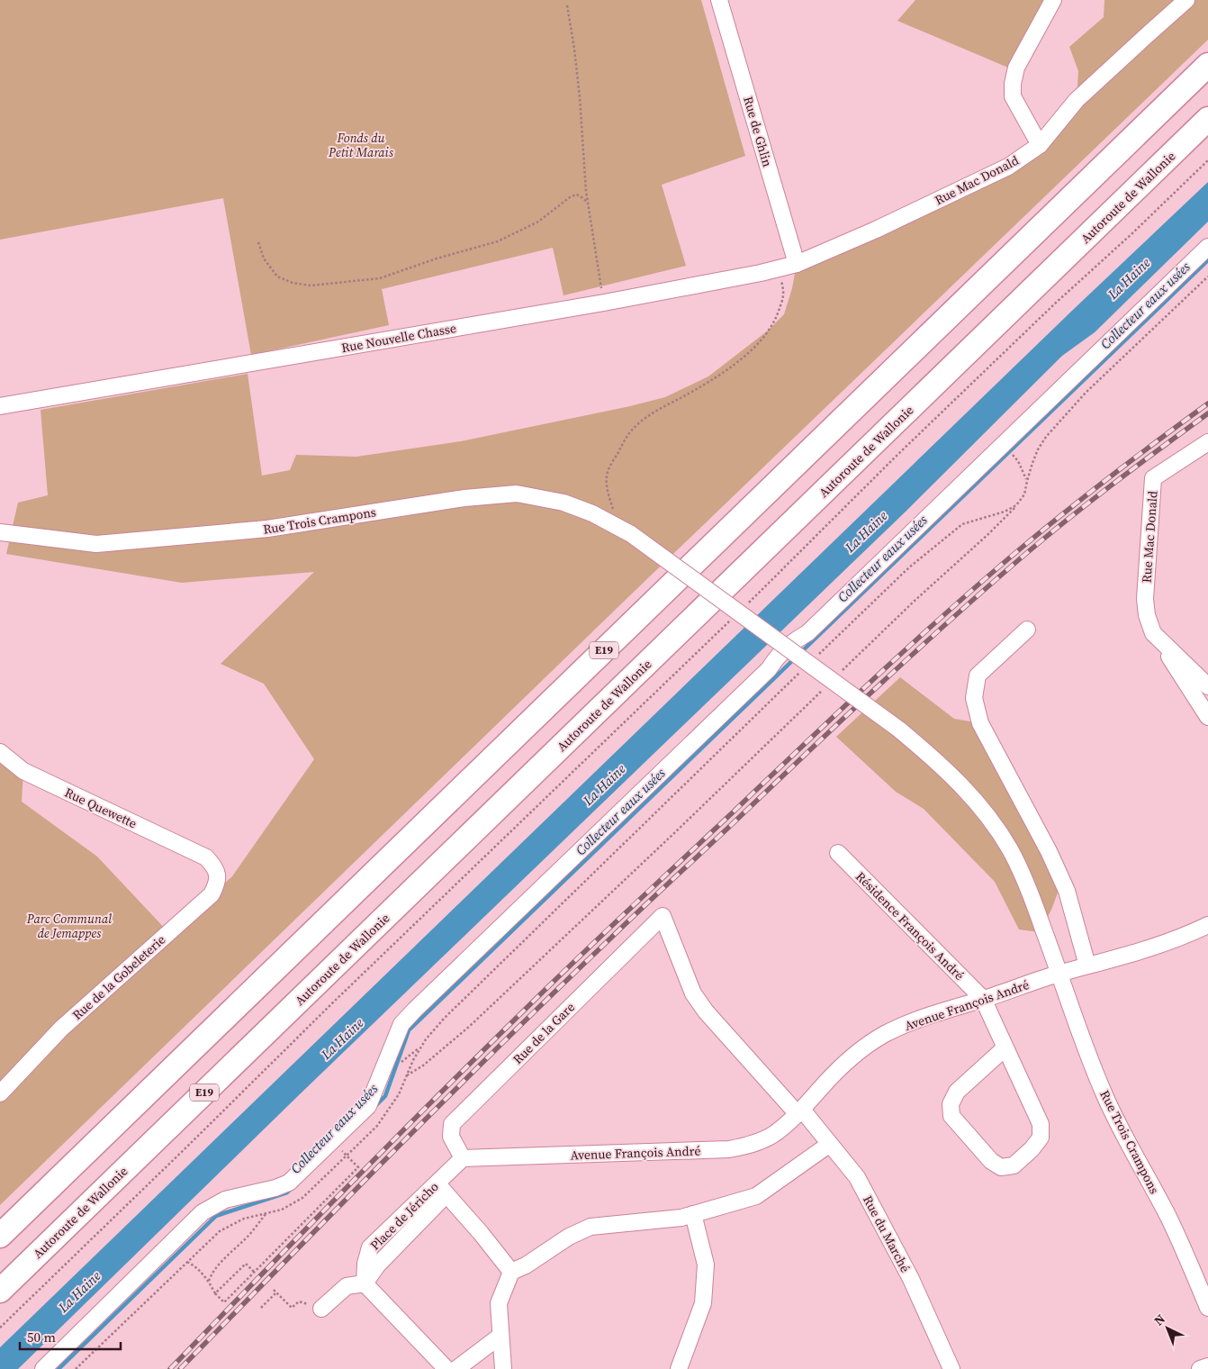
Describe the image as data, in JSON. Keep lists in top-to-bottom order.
{
  "streets": {
    "highway": ["Autoroute de Wallonie", "E19"],
    "street": [
      "Rue de Ghlin",
      "Rue Mac Donald",
      "Rue Nouvelle Chasse",
      "Rue Trois Crampons",
      "Rue Quewette",
      "Résidence François André",
      "Rue de la Gobeleterie",
      "Avenue François André",
      "Rue de la Gare",
      "Place de Jéricho",
      "Rue du Marché"
    ]
  },
  "crossings": [
    ["Rue de Ghlin", "Rue Mac Donald"],
    ["Rue de Ghlin", "Rue Nouvelle Chasse"],
    ["Rue Mac Donald", "Rue Nouvelle Chasse"],
    ["Rue Trois Crampons", "Avenue François André"],
    ["Rue Quewette", "Rue de la Gobeleterie"],
    ["Résidence François André", "Avenue François André"],
    ["Avenue François André", "Rue de la Gare"],
    ["Avenue François André", "Place de Jéricho"],
    ["Avenue François André", "Rue du Marché"],
    ["Rue de la Gare", "Place de Jéricho"],
    ["Rue de la Gare", "Rue du Marché"]
  ],
  "water": ["La Haine", "Collecteur eaux usées"],
  "parks": ["Fonds du Petit Marais", "Parc Communal de Jemappes"],
  "scale_bar": "50 m",
  "north": "top left"
}
